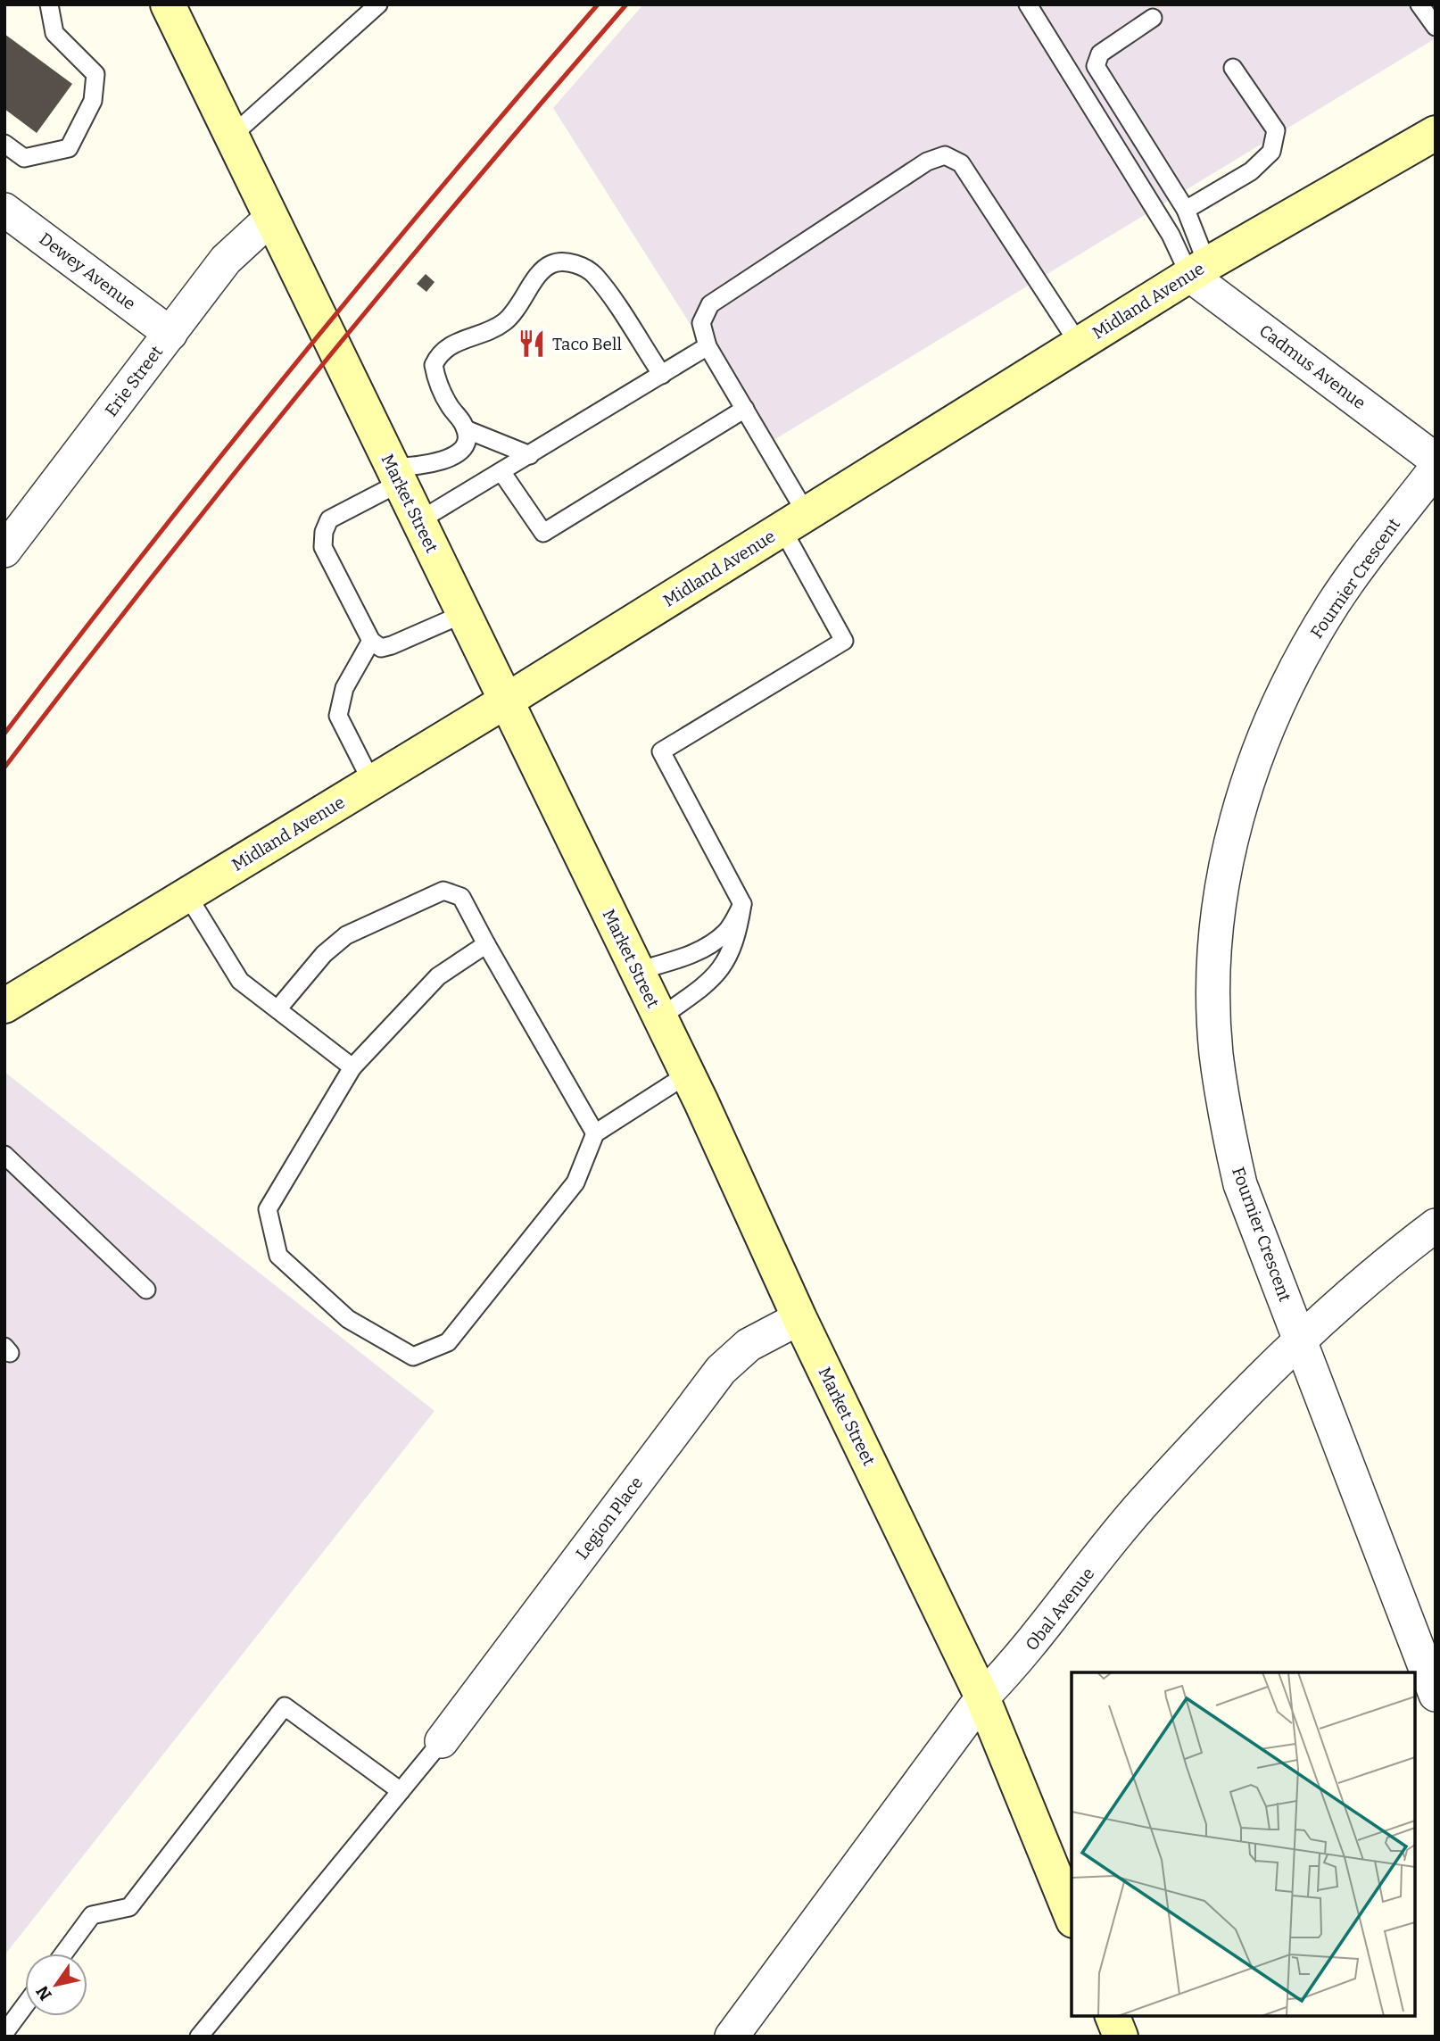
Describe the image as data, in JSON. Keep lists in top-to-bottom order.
{
  "streets": {
    "main road": ["Midland Avenue", "Market Street"],
    "street": [
      "Dewey Avenue",
      "Cadmus Avenue",
      "Erie Street",
      "Fournier Crescent",
      "Legion Place",
      "Obal Avenue"
    ]
  },
  "crossings": [
    ["Dewey Avenue", "Erie Street"],
    ["Midland Avenue", "Cadmus Avenue"],
    ["Midland Avenue", "Market Street"],
    ["Erie Street", "Market Street"],
    ["Market Street", "Legion Place"],
    ["Market Street", "Obal Avenue"],
    ["Fournier Crescent", "Obal Avenue"]
  ],
  "places": {
    "restaurant": ["Taco Bell"]
  },
  "north": "bottom left"
}
